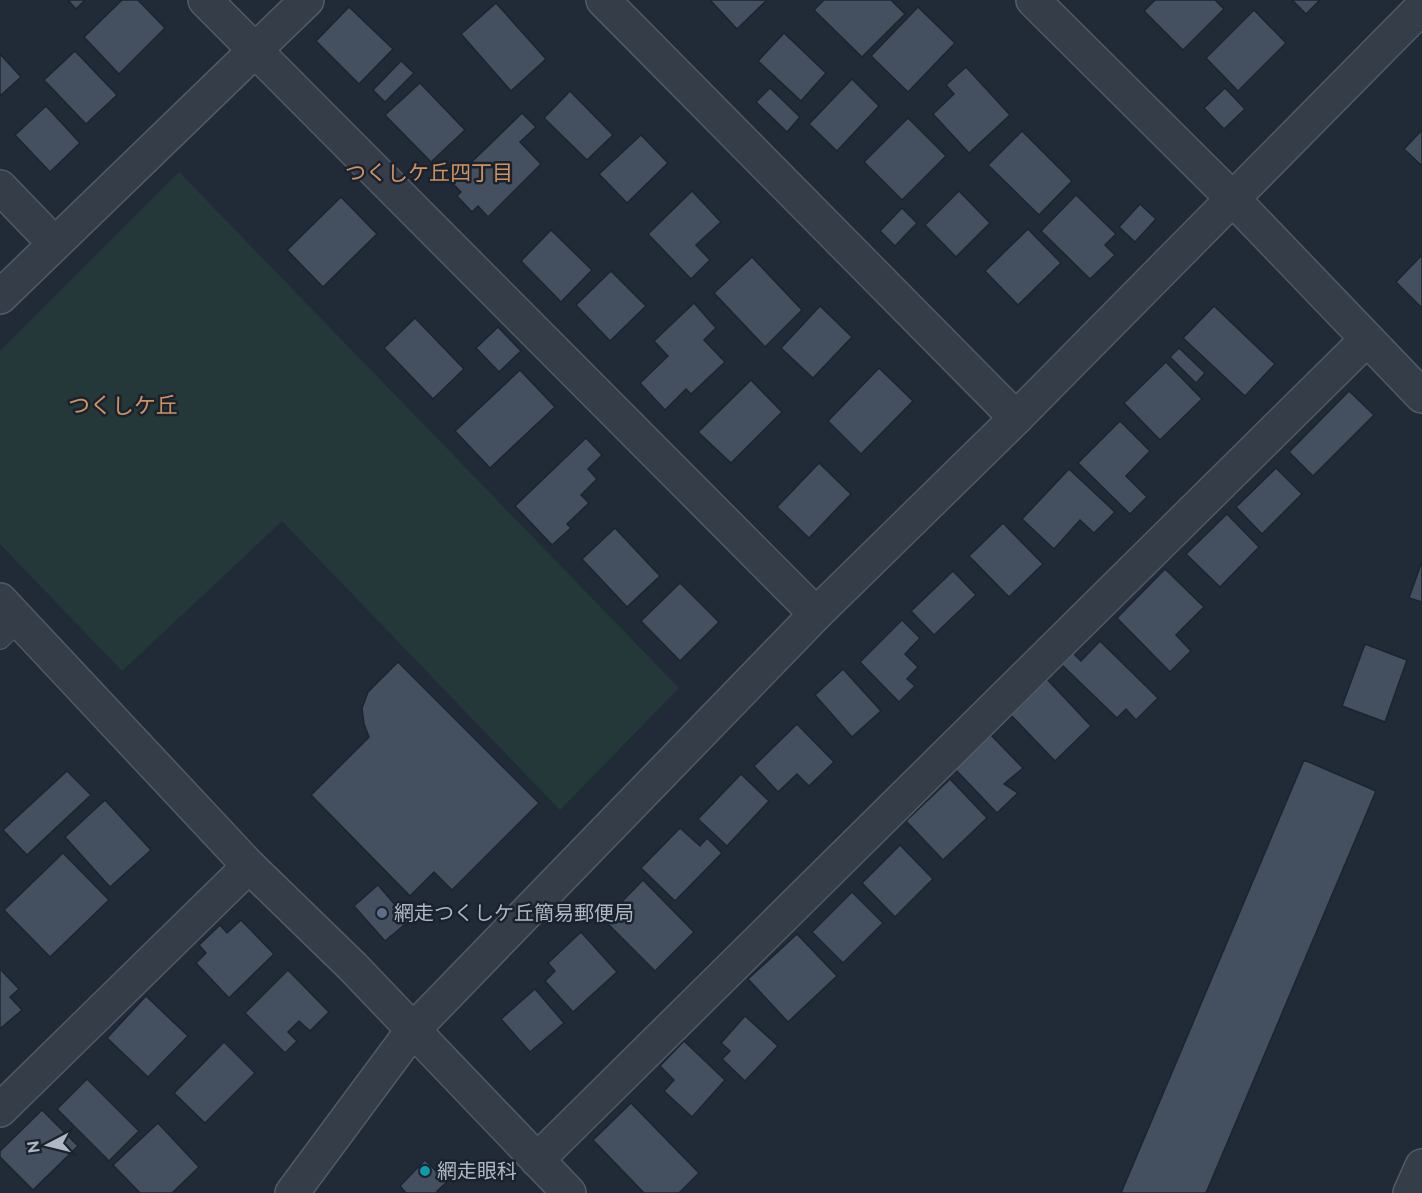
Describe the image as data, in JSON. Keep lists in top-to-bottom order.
{
  "districts": ["つくしケ丘四丁目", "つくしケ丘"],
  "places": ["網走つくしケ丘簡易郵便局", "網走眼科"],
  "north": "left"
}
